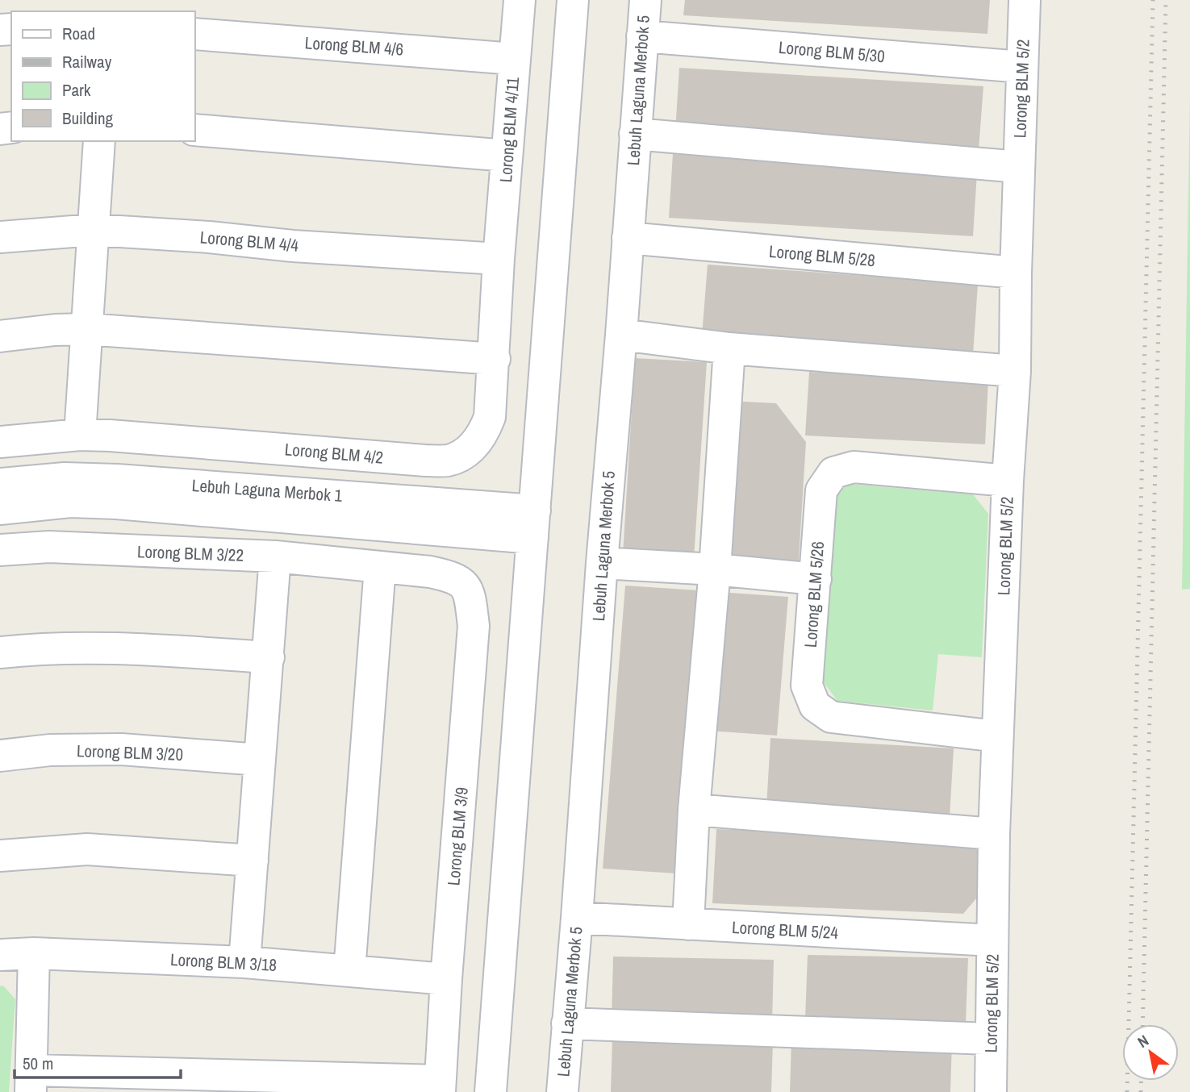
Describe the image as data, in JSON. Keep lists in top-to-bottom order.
{
  "streets": {
    "street": [
      "Lorong BLM 4/6",
      "Lorong BLM 5/30",
      "Lorong BLM 5/2",
      "Lebuh Laguna Merbok 5",
      "Lorong BLM 4/11",
      "Lorong BLM 4/4",
      "Lorong BLM 5/28",
      "Lorong BLM 4/2",
      "Lebuh Laguna Merbok 1",
      "Lorong BLM 3/22",
      "Lorong BLM 5/26",
      "Lorong BLM 3/20",
      "Lorong BLM 3/9",
      "Lorong BLM 5/24",
      "Lorong BLM 3/18"
    ]
  },
  "crossings": [
    ["Lorong BLM 4/6", "Lorong BLM 4/11"],
    ["Lorong BLM 5/30", "Lorong BLM 5/2"],
    ["Lorong BLM 5/30", "Lebuh Laguna Merbok 5"],
    ["Lorong BLM 5/2", "Lorong BLM 5/28"],
    ["Lorong BLM 5/2", "Lorong BLM 5/26"],
    ["Lorong BLM 5/2", "Lorong BLM 5/24"],
    ["Lebuh Laguna Merbok 5", "Lorong BLM 5/28"],
    ["Lebuh Laguna Merbok 5", "Lorong BLM 5/24"],
    ["Lorong BLM 4/11", "Lorong BLM 4/4"],
    ["Lorong BLM 4/11", "Lorong BLM 4/2"],
    ["Lorong BLM 4/4", "Lorong BLM 4/2"],
    ["Lorong BLM 3/22", "Lorong BLM 3/9"],
    ["Lorong BLM 3/9", "Lorong BLM 3/18"]
  ],
  "legend": [
    "Road",
    "Railway",
    "Park",
    "Building"
  ],
  "scale_bar": "50 m",
  "north": "top left"
}
